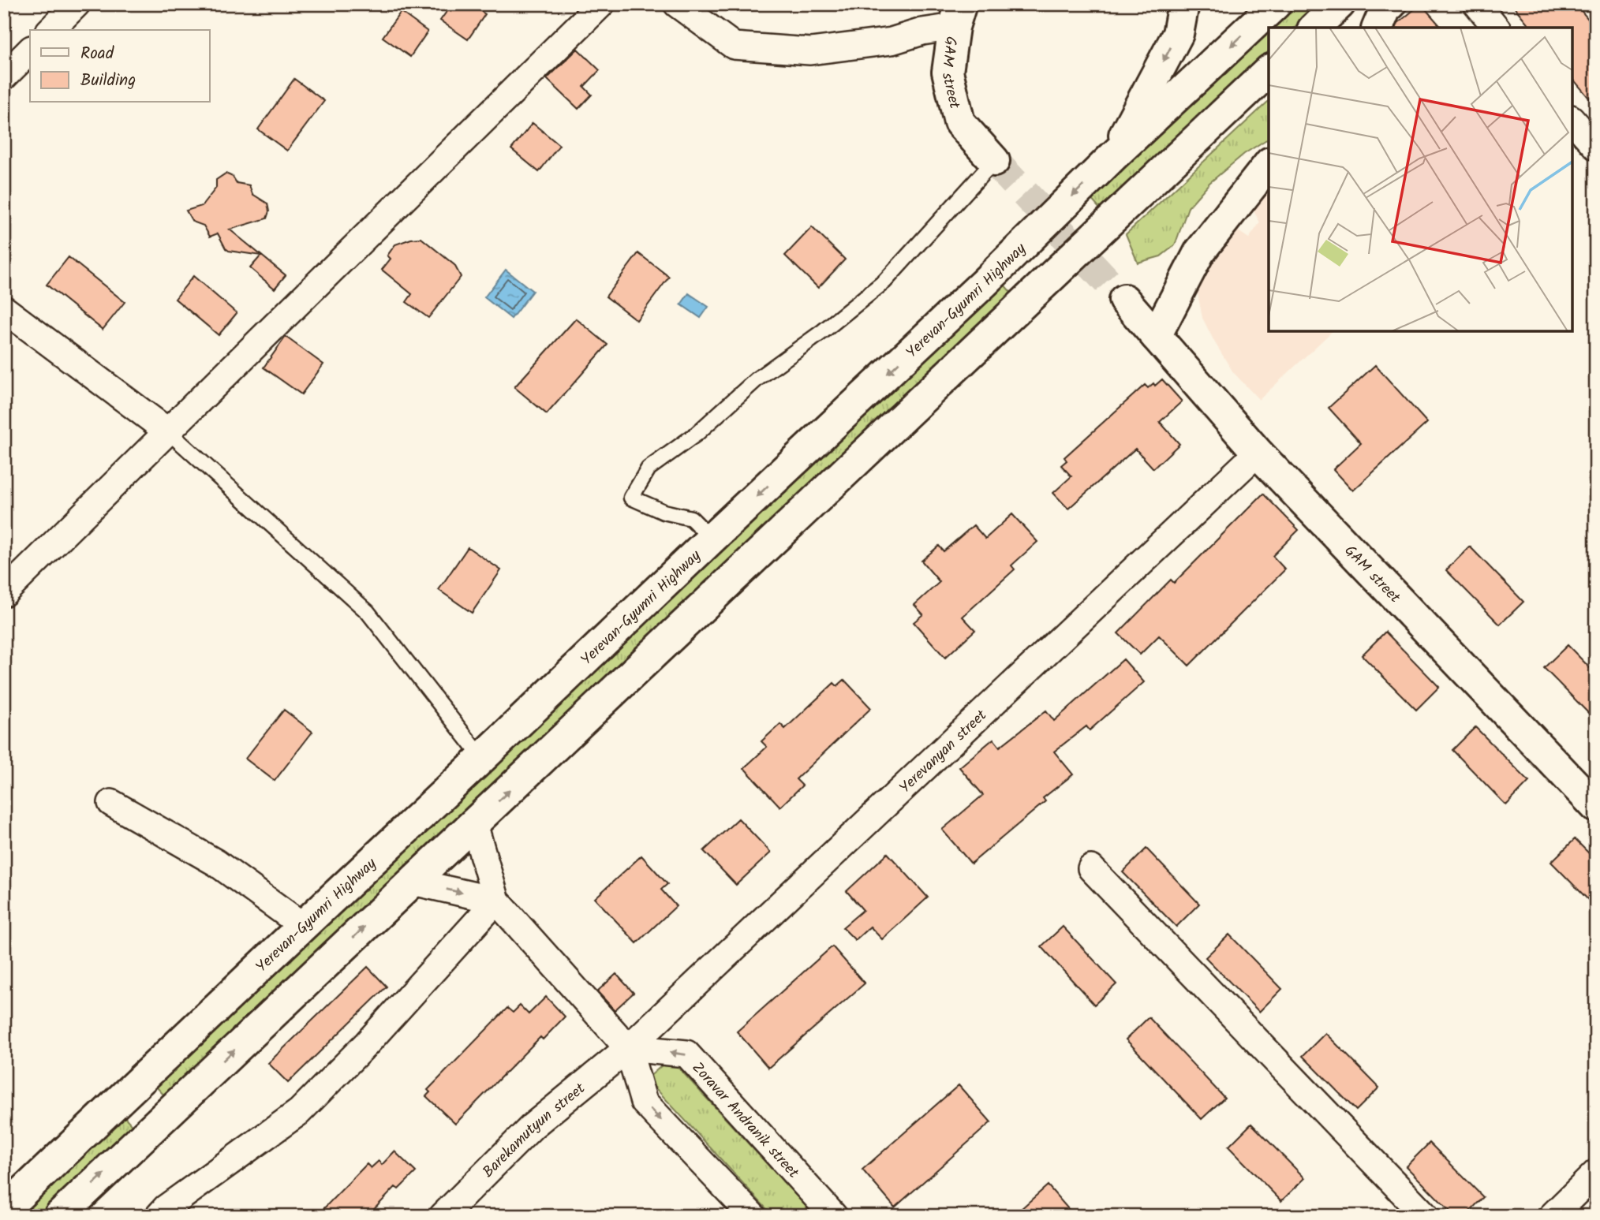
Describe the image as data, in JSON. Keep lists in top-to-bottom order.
{
  "streets": {
    "main road": ["GAM street", "Yerevan-Gyumri Highway"],
    "street": ["Yerevanyan street", "Zoravar Andranik street", "Barekamutyun street"]
  },
  "crossings": [
    ["GAM street", "Yerevanyan street"],
    ["Yerevanyan street", "Zoravar Andranik street"],
    ["Yerevanyan street", "Barekamutyun street"],
    ["Zoravar Andranik street", "Barekamutyun street"]
  ],
  "legend": ["Road", "Building"]
}
